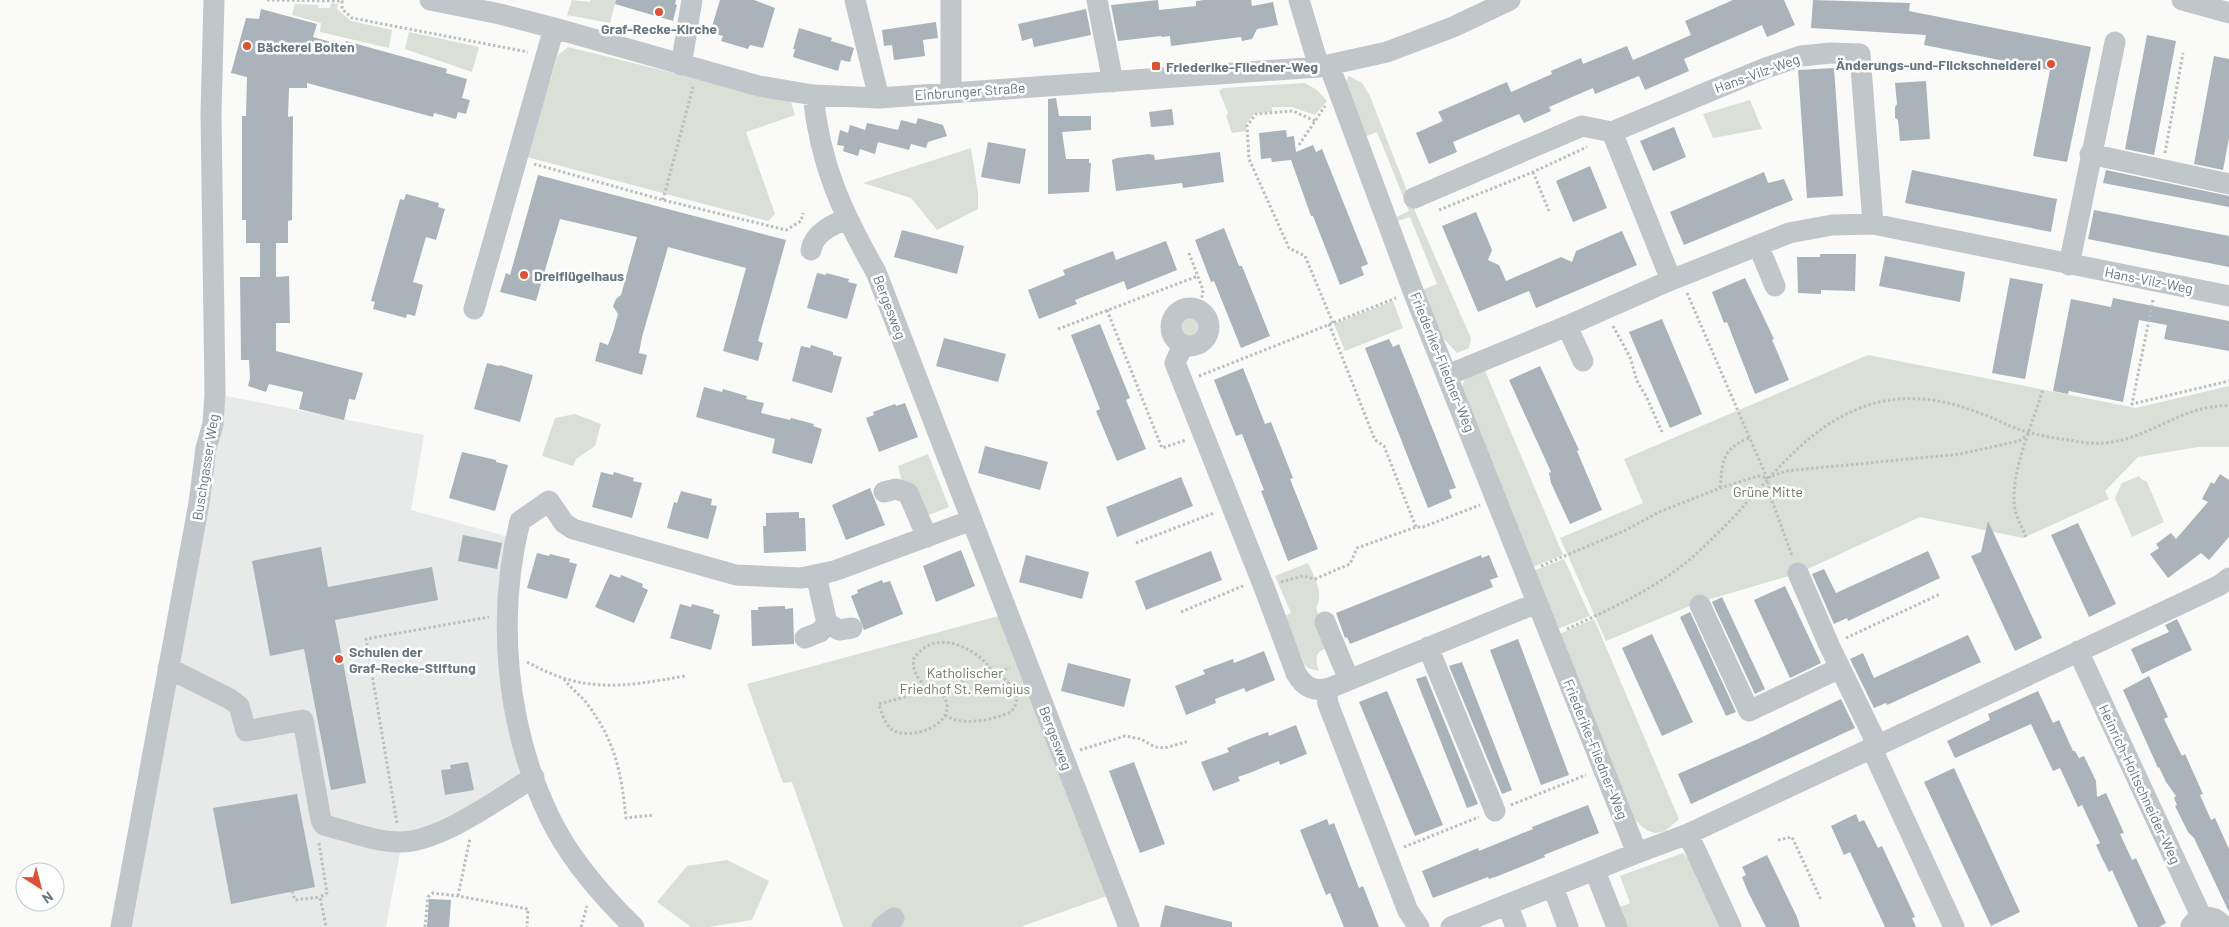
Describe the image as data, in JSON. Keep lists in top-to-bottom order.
{
  "streets": {
    "street": [
      "Hans-Vilz-Weg",
      "Einbrunger Straße",
      "Bergesweg",
      "Friederike-Fliedner-Weg",
      "Buschgasser Weg",
      "Heinrich-Holtschneider-Weg"
    ]
  },
  "crossings": [
    ["Hans-Vilz-Weg", "Friederike-Fliedner-Weg"],
    ["Einbrunger Straße", "Bergesweg"],
    ["Einbrunger Straße", "Friederike-Fliedner-Weg"]
  ],
  "parks": ["Grüne Mitte", "Katholischer Friedhof St. Remigius"],
  "places": {
    "other": [
      "Graf-Recke-Kirche",
      "Bäckerei Bolten",
      "Änderungs-und-Flickschneiderei",
      "Dreiflügelhaus",
      "Schulen der Graf-Recke-Stiftung"
    ],
    "transit": ["Friederike-Fliedner-Weg"]
  },
  "north": "bottom right"
}
